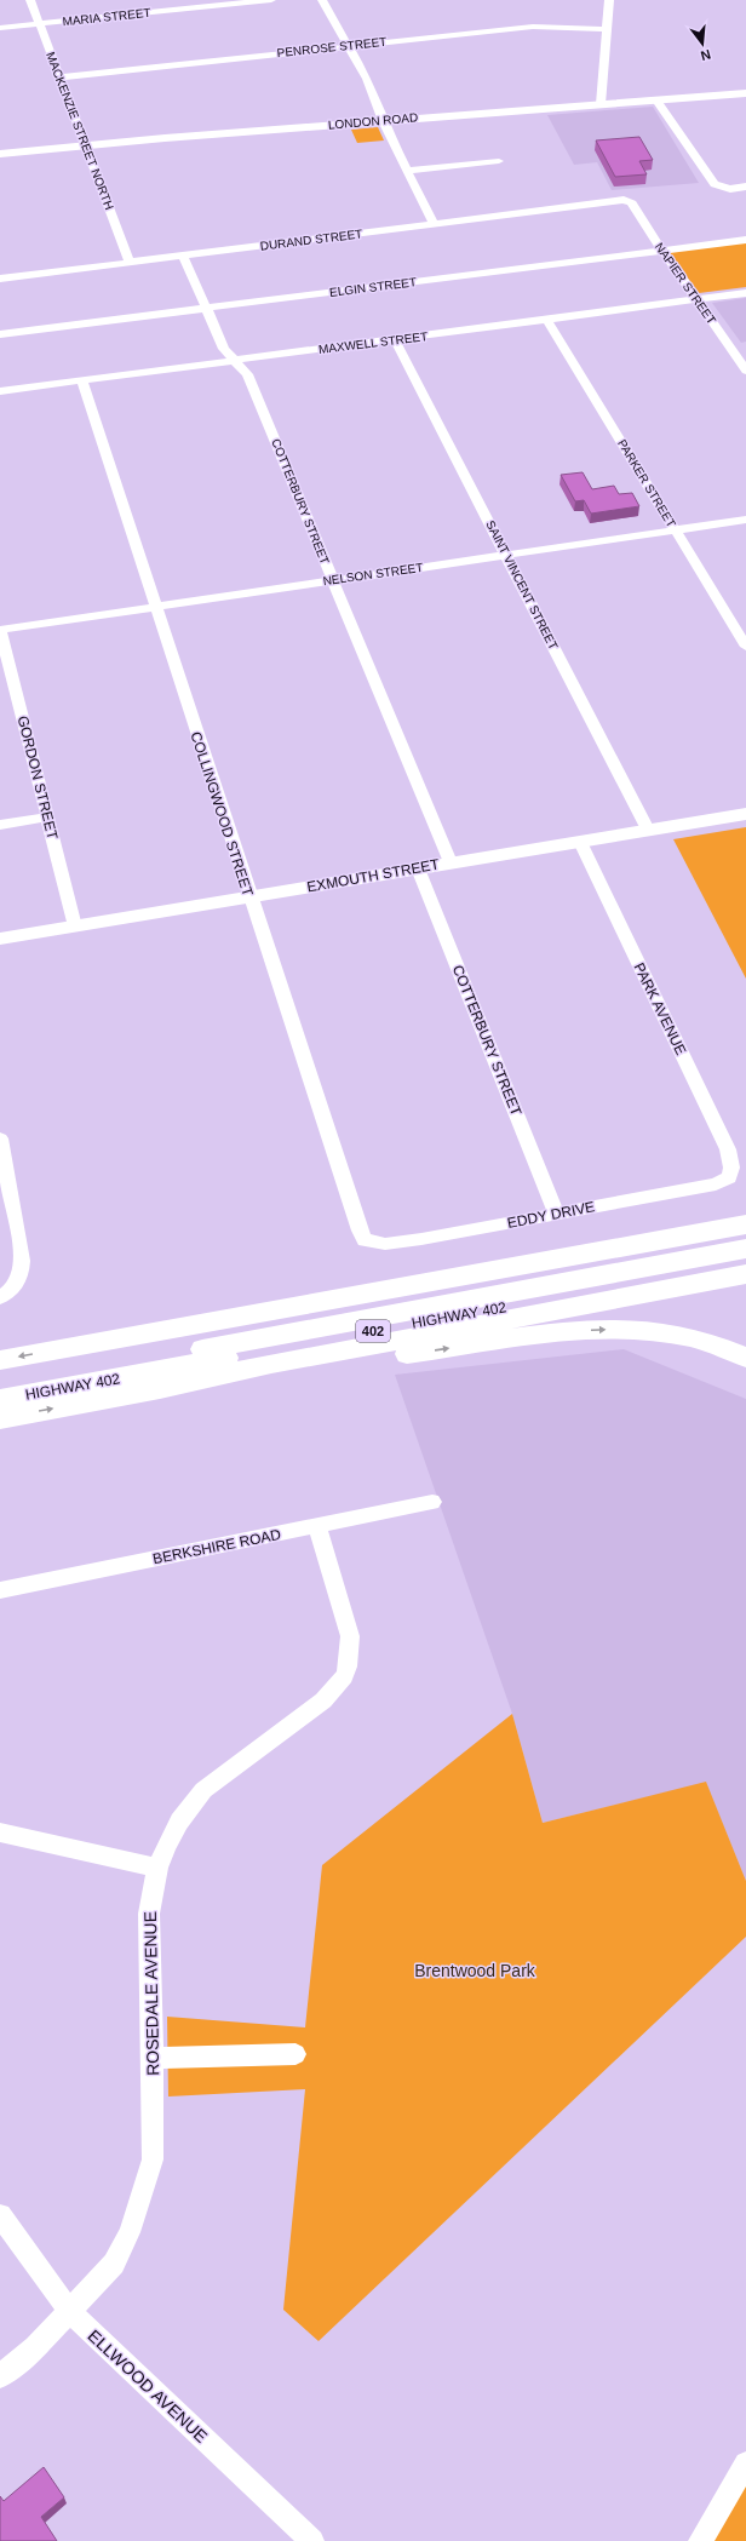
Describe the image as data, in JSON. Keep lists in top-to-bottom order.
{
  "streets": {
    "highway": ["HIGHWAY 402", "402"],
    "main road": ["LONDON ROAD", "EXMOUTH STREET"],
    "street": [
      "MARIA STREET",
      "PENROSE STREET",
      "MACKENZIE STREET NORTH",
      "DURAND STREET",
      "NAPIER STREET",
      "ELGIN STREET",
      "MAXWELL STREET",
      "PARKER STREET",
      "COTTERBURY STREET",
      "NELSON STREET",
      "SAINT VINCENT STREET",
      "GORDON STREET",
      "COLLINGWOOD STREET",
      "PARK AVENUE",
      "EDDY DRIVE",
      "BERKSHIRE ROAD",
      "ROSEDALE AVENUE",
      "ELLWOOD AVENUE"
    ]
  },
  "crossings": [
    ["MARIA STREET", "MACKENZIE STREET NORTH"],
    ["PENROSE STREET", "MACKENZIE STREET NORTH"],
    ["LONDON ROAD", "MACKENZIE STREET NORTH"],
    ["MACKENZIE STREET NORTH", "DURAND STREET"],
    ["DURAND STREET", "NAPIER STREET"],
    ["DURAND STREET", "COTTERBURY STREET"],
    ["NAPIER STREET", "ELGIN STREET"],
    ["NAPIER STREET", "MAXWELL STREET"],
    ["ELGIN STREET", "COTTERBURY STREET"],
    ["MAXWELL STREET", "PARKER STREET"],
    ["MAXWELL STREET", "COTTERBURY STREET"],
    ["MAXWELL STREET", "SAINT VINCENT STREET"],
    ["MAXWELL STREET", "COLLINGWOOD STREET"],
    ["PARKER STREET", "NELSON STREET"],
    ["COTTERBURY STREET", "NELSON STREET"],
    ["COTTERBURY STREET", "EXMOUTH STREET"],
    ["COTTERBURY STREET", "EDDY DRIVE"],
    ["NELSON STREET", "SAINT VINCENT STREET"],
    ["NELSON STREET", "GORDON STREET"],
    ["NELSON STREET", "COLLINGWOOD STREET"],
    ["SAINT VINCENT STREET", "EXMOUTH STREET"],
    ["GORDON STREET", "EXMOUTH STREET"],
    ["COLLINGWOOD STREET", "EXMOUTH STREET"],
    ["COLLINGWOOD STREET", "EDDY DRIVE"],
    ["EXMOUTH STREET", "PARK AVENUE"],
    ["PARK AVENUE", "EDDY DRIVE"],
    ["BERKSHIRE ROAD", "ROSEDALE AVENUE"],
    ["ROSEDALE AVENUE", "ELLWOOD AVENUE"]
  ],
  "parks": ["Brentwood Park"],
  "north": "bottom"
}
